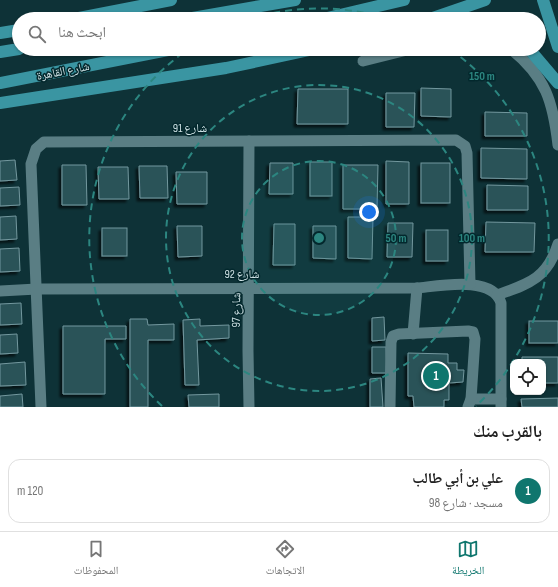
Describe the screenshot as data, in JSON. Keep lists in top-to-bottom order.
{
  "streets": {
    "main road": ["شارع القاهرة"],
    "street": ["شارع 91", "شارع 92", "شارع 97"]
  },
  "crossings": [
    ["شارع 91", "شارع 92"],
    ["شارع 91", "شارع 97"],
    ["شارع 92", "شارع 97"]
  ],
  "page": {
    "search": "ابحث هنا",
    "pins": "1",
    "heading": "بالقرب منك",
    "list": [
      {
        "mark": "1",
        "name": "علي بن أبي طالب",
        "note": "مسجد · شارع 98",
        "value": "120 m"
      }
    ],
    "nav": ["الخريطة", "الاتجاهات", "المحفوظات"]
  },
  "rings": ["150 m", "50 m", "100 m"]
}
